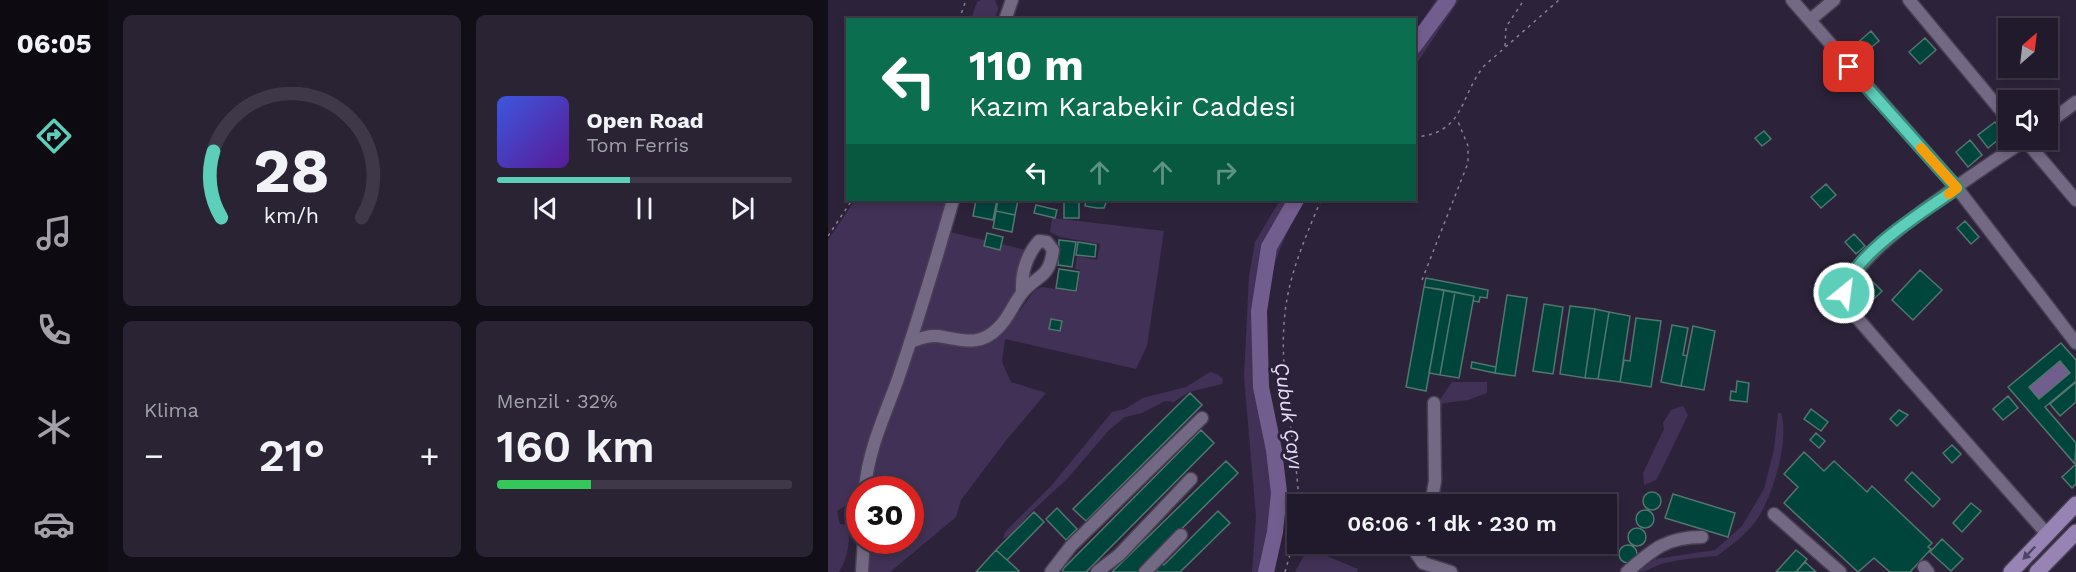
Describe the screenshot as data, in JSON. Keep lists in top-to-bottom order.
{
  "water": ["Çubuk Çayı"],
  "north": "top right",
  "page": {
    "tabs": "06:05",
    "turn": ["110 m", "Kazım Karabekir Caddesi"],
    "song": ["Open Road", "Tom Ferris"],
    "tile": [
      "Klima",
      ["Menzil · 32%", "160 km"]
    ],
    "heat": ["−", "21°", "+"],
    "limit": "30",
    "trip": "06:06 · 1 dk · 230 m",
    "gauge": ["28", "km/h"]
  }
}
